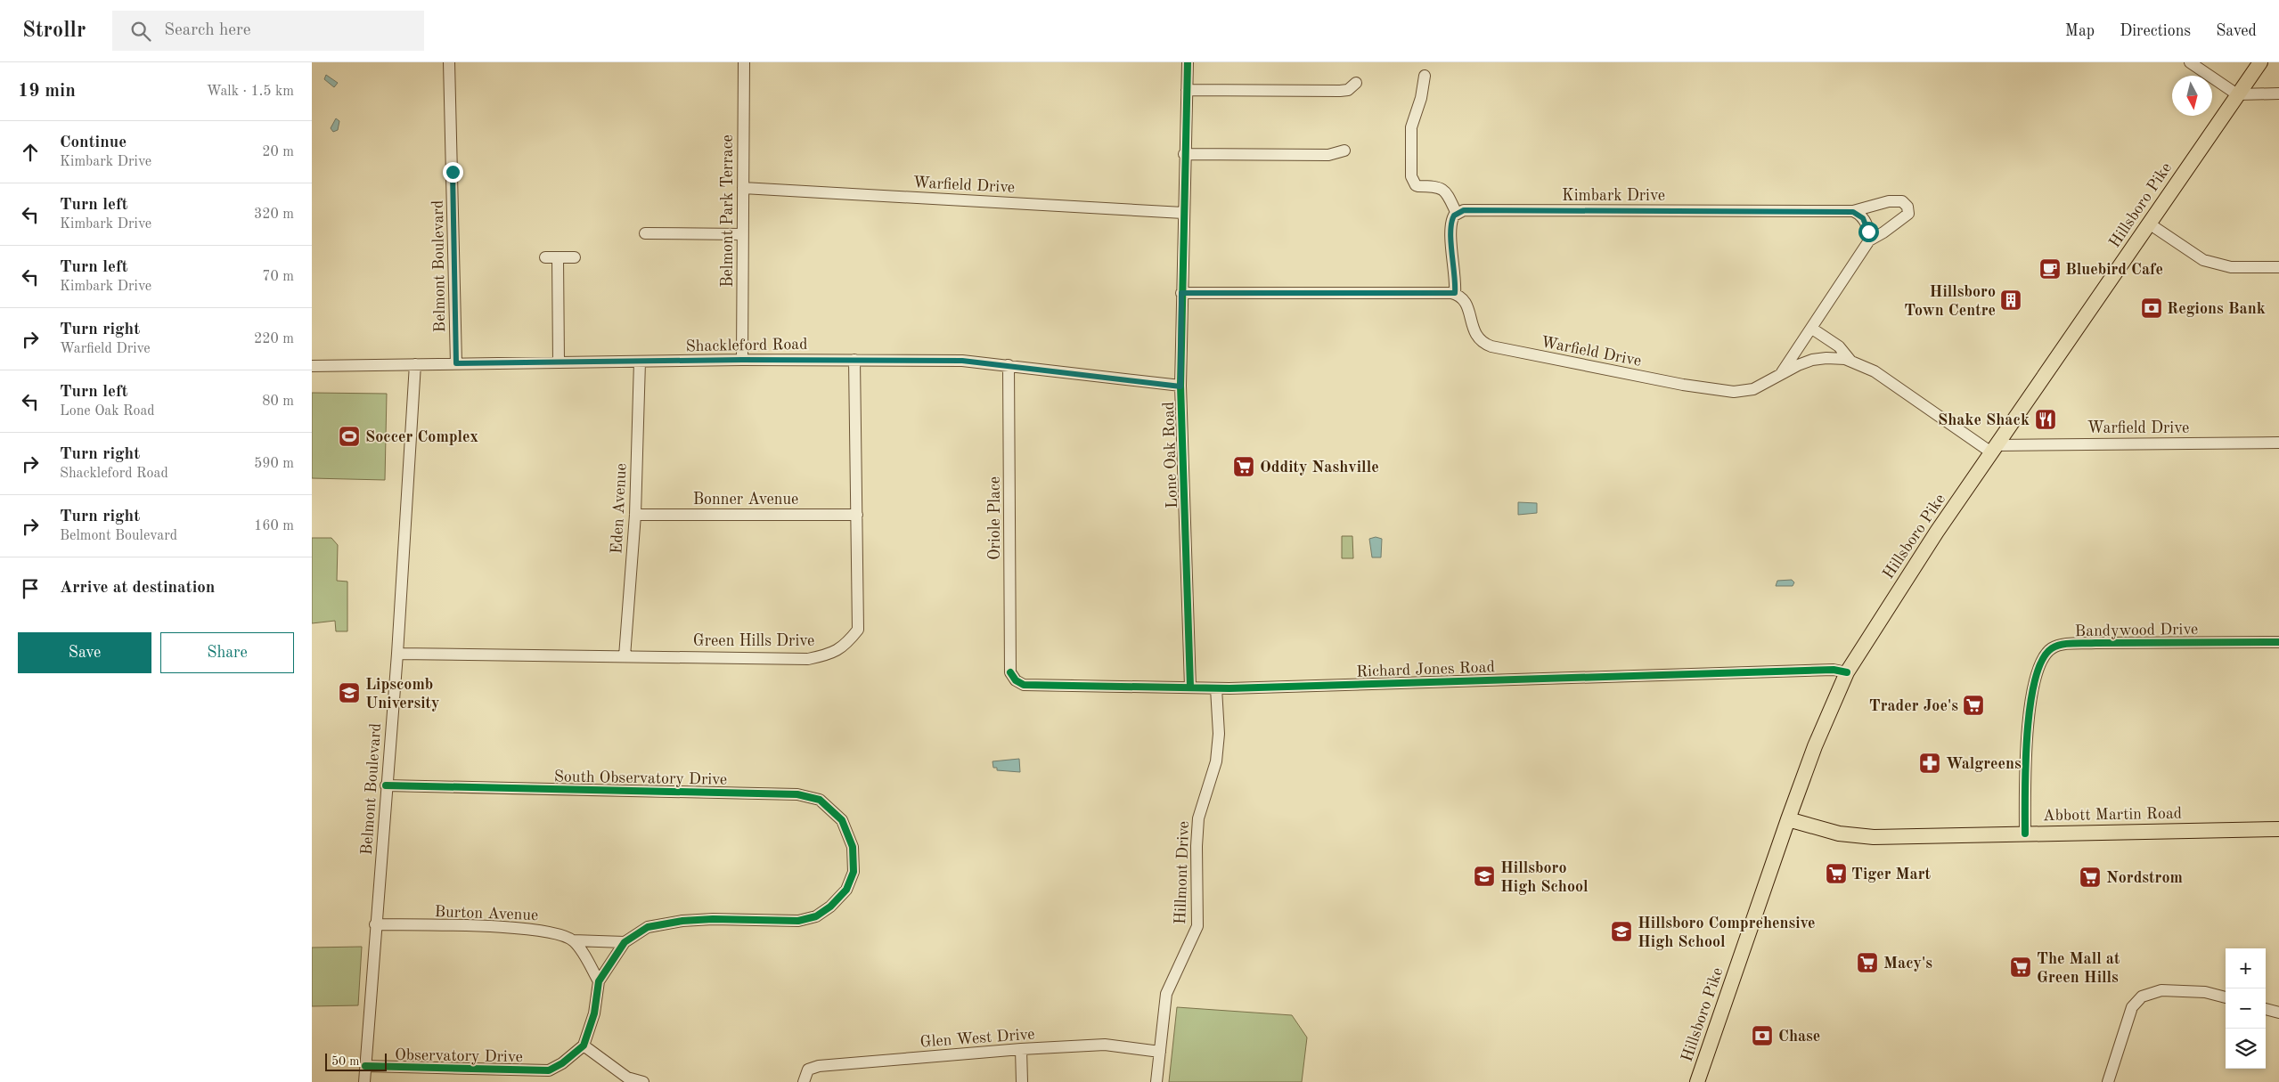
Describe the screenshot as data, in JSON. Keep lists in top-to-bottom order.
{
  "streets": {
    "main road": ["Hillsboro Pike", "Abbott Martin Road"],
    "street": [
      "Warfield Drive",
      "Kimbark Drive",
      "Belmont Park Terrace",
      "Belmont Boulevard",
      "Shackleford Road",
      "Lone Oak Road",
      "Bonner Avenue",
      "Eden Avenue",
      "Oriole Place",
      "Bandywood Drive",
      "Green Hills Drive",
      "Richard Jones Road",
      "South Observatory Drive",
      "Hillmont Drive",
      "Burton Avenue",
      "Glen West Drive",
      "Observatory Drive"
    ]
  },
  "crossings": [
    ["Warfield Drive", "Kimbark Drive"],
    ["Warfield Drive", "Hillsboro Pike"],
    ["Warfield Drive", "Belmont Park Terrace"],
    ["Warfield Drive", "Lone Oak Road"],
    ["Hillsboro Pike", "Richard Jones Road"],
    ["Hillsboro Pike", "Abbott Martin Road"],
    ["Belmont Park Terrace", "Shackleford Road"],
    ["Belmont Boulevard", "Shackleford Road"],
    ["Belmont Boulevard", "Green Hills Drive"],
    ["Belmont Boulevard", "South Observatory Drive"],
    ["Belmont Boulevard", "Burton Avenue"],
    ["Belmont Boulevard", "Observatory Drive"],
    ["Shackleford Road", "Lone Oak Road"],
    ["Shackleford Road", "Eden Avenue"],
    ["Shackleford Road", "Oriole Place"],
    ["Shackleford Road", "Green Hills Drive"],
    ["Lone Oak Road", "Richard Jones Road"],
    ["Bonner Avenue", "Eden Avenue"],
    ["Bonner Avenue", "Green Hills Drive"],
    ["Eden Avenue", "Green Hills Drive"],
    ["Oriole Place", "Richard Jones Road"],
    ["Bandywood Drive", "Abbott Martin Road"],
    ["Richard Jones Road", "Hillmont Drive"],
    ["Hillmont Drive", "Glen West Drive"]
  ],
  "places": {
    "cafe": ["Bluebird Cafe"],
    "building": ["Hillsboro Town Centre"],
    "bank": ["Regions Bank", "Chase"],
    "restaurant": ["Shake Shack"],
    "sports": ["Soccer Complex"],
    "supermarket": [
      "Oddity Nashville",
      "Trader Joe's",
      "Tiger Mart",
      "Nordstrom",
      "Macy's",
      "The Mall at Green Hills"
    ],
    "school or university": ["Lipscomb University", "Hillsboro High School", "Hillsboro Comprehensive High School"],
    "pharmacy": ["Walgreens"]
  },
  "scale_bar": "50 m",
  "north": "bottom",
  "page": {
    "header": "Strollr",
    "search": "Search here",
    "nav": ["Map", "Directions", "Saved"],
    "heading": ["19 min", "Walk · 1.5 km"],
    "list": [
      ["Continue", "Kimbark Drive", "20 m"],
      ["Turn left", "Kimbark Drive", "320 m"],
      ["Turn left", "Kimbark Drive", "70 m"],
      ["Turn right", "Warfield Drive", "220 m"],
      ["Turn left", "Lone Oak Road", "80 m"],
      ["Turn right", "Shackleford Road", "590 m"],
      ["Turn right", "Belmont Boulevard", "160 m"],
      "Arrive at destination"
    ],
    "buttons": ["Save", "Share"],
    "map_buttons": ["+", "−"],
    "scale": "50 m"
  }
}
